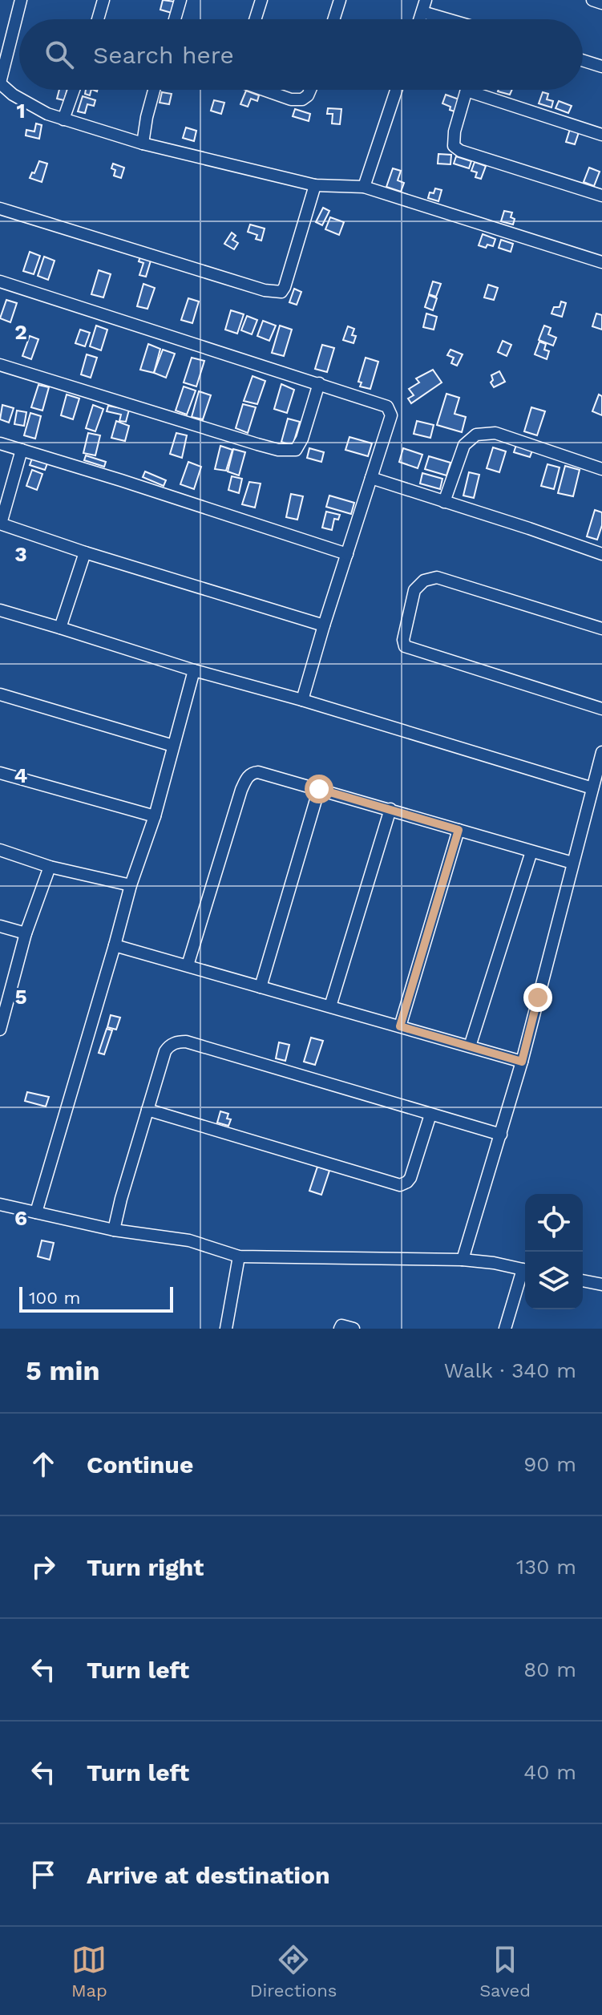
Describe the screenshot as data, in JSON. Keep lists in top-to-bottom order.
{
  "scale_bar": "100 m",
  "page": {
    "search": "Search here",
    "scale": "100 m",
    "heading": ["5 min", "Walk · 340 m"],
    "list": [
      ["Continue", "90 m"],
      ["Turn right", "130 m"],
      ["Turn left", "80 m"],
      ["Turn left", "40 m"],
      "Arrive at destination"
    ],
    "nav": ["Map", "Directions", "Saved"]
  },
  "grid": {
    "rows": [
      "1",
      "2",
      "3",
      "4",
      "5",
      "6"
    ]
  }
}
